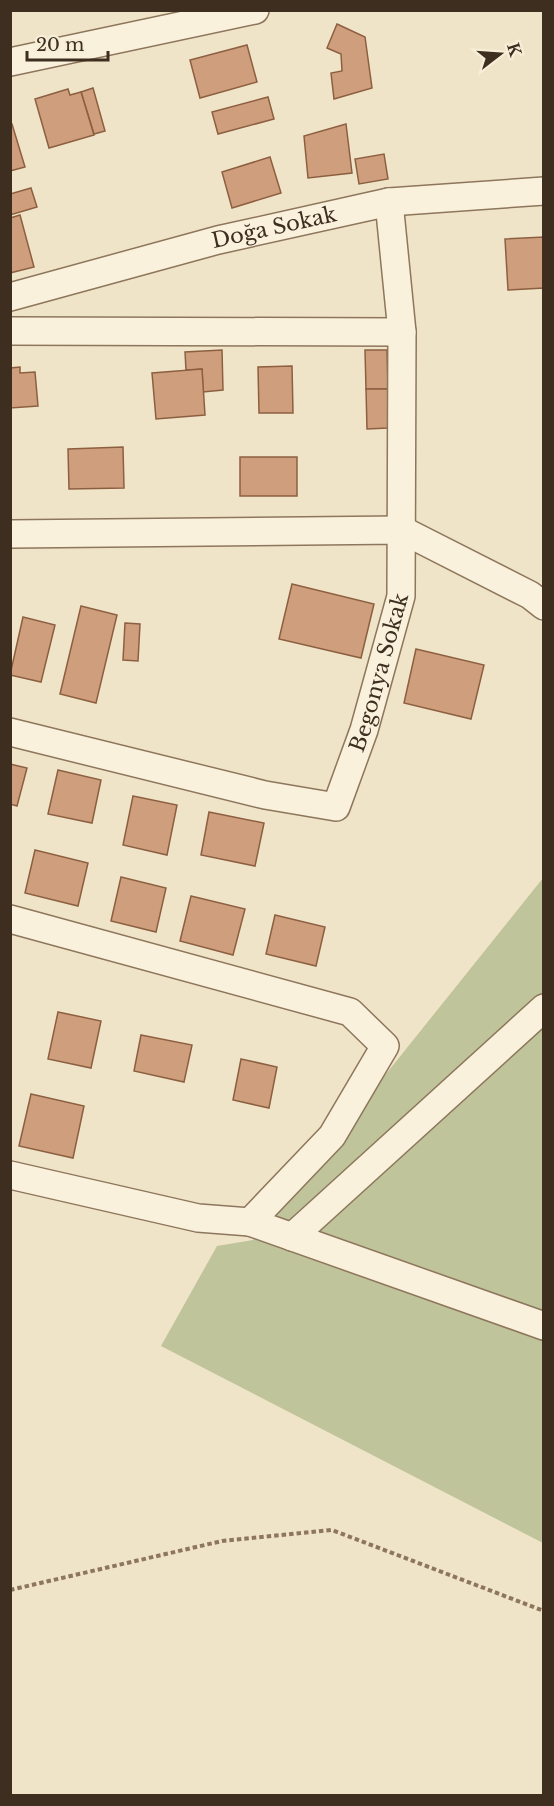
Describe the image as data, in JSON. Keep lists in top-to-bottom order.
{
  "streets": {
    "street": ["Doğa Sokak", "Begonya Sokak"]
  },
  "crossings": [
    ["Doğa Sokak", "Begonya Sokak"]
  ],
  "scale_bar": "20 m",
  "north": "right"
}
